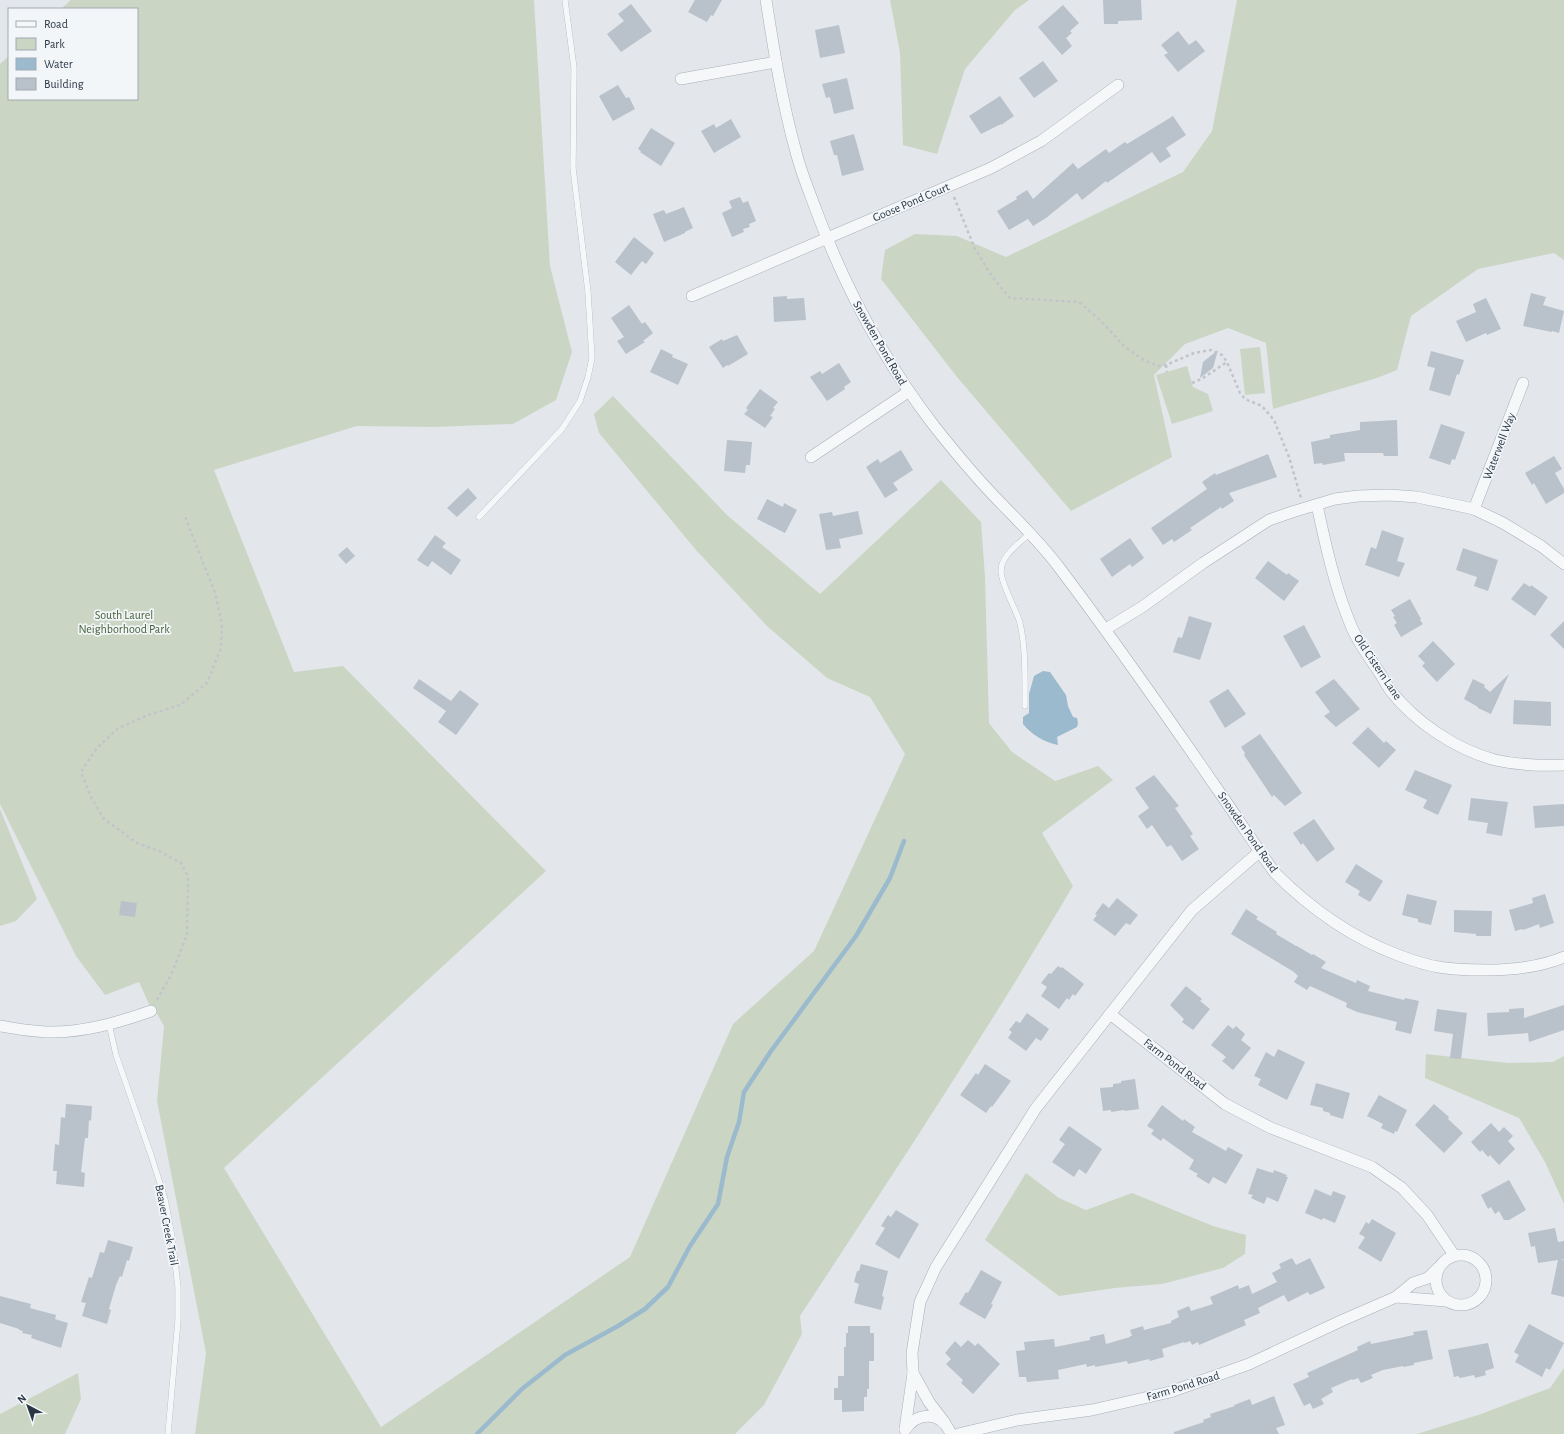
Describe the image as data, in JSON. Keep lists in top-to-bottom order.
{
  "streets": {
    "street": [
      "Goose Pond Court",
      "Snowden Pond Road",
      "Waterwell Way",
      "Old Cistern Lane",
      "Farm Pond Road"
    ],
    "lane": ["Beaver Creek Trail"]
  },
  "crossings": [
    ["Goose Pond Court", "Snowden Pond Road"]
  ],
  "parks": ["South Laurel Neighborhood Park"],
  "legend": [
    "Road",
    "Park",
    "Water",
    "Building"
  ],
  "north": "top left"
}
